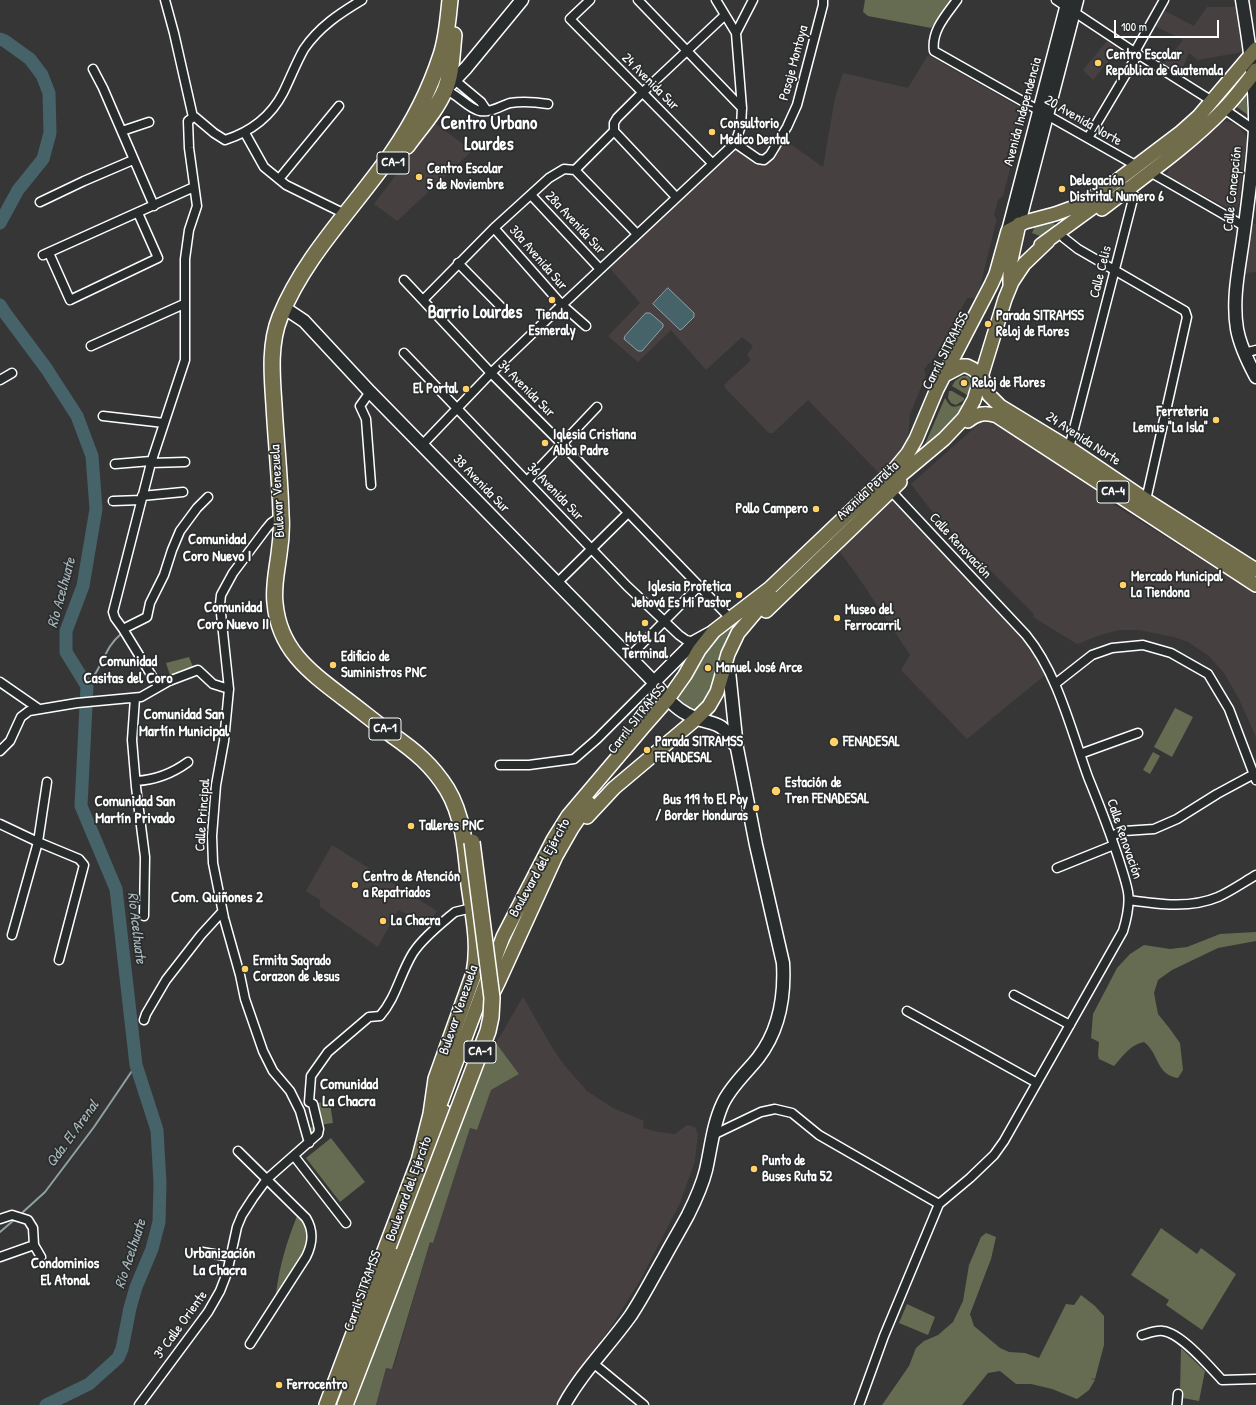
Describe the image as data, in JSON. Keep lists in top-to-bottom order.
{
  "streets": {
    "highway": ["CA-1", "Bulevar Venezuela", "Boulevard del Ejército"],
    "main road": [
      "Carril SITRAMSS",
      "24 Avenida Norte",
      "Avenida Peralta",
      "CA-4"
    ],
    "street": [
      "Pasaje Montoya",
      "24 Avenida Sur",
      "Avenida Independencia",
      "20 Avenida Norte",
      "Calle Concepción",
      "28a Avenida Sur",
      "30a Avenida Sur",
      "Calle Celis",
      "34 Avenida Sur",
      "38 Avenida Sur",
      "36 Avenida Sur",
      "Calle Renovación",
      "Calle Principal",
      "3ª Calle Oriente"
    ]
  },
  "crossings": [
    ["Avenida Independencia", "20 Avenida Norte"],
    ["Avenida Independencia", "Avenida Peralta"],
    ["Calle Concepción", "Carril SITRAMSS"],
    ["Calle Celis", "24 Avenida Norte"],
    ["Carril SITRAMSS", "24 Avenida Norte"],
    ["Carril SITRAMSS", "Avenida Peralta"],
    ["Carril SITRAMSS", "Calle Renovación"],
    ["Carril SITRAMSS", "Boulevard del Ejército"],
    ["34 Avenida Sur", "Avenida Peralta"],
    ["24 Avenida Norte", "Avenida Peralta"],
    ["38 Avenida Sur", "Bulevar Venezuela"],
    ["38 Avenida Sur", "Avenida Peralta"],
    ["Bulevar Venezuela", "Calle Principal"],
    ["Bulevar Venezuela", "Boulevard del Ejército"],
    ["Bulevar Venezuela", "3ª Calle Oriente"],
    ["Avenida Peralta", "36 Avenida Sur"],
    ["Avenida Peralta", "Calle Renovación"],
    ["Avenida Peralta", "Boulevard del Ejército"],
    ["Calle Principal", "3ª Calle Oriente"]
  ],
  "districts": [
    "Centro Urbano Lourdes",
    "Barrio Lourdes",
    "Comunidad Coro Nuevo I",
    "Comunidad Coro Nuevo II",
    "Comunidad Casitas del Coro",
    "Comunidad San Martín Municipal",
    "Comunidad San Martín Privado",
    "Com. Quiñones 2",
    "Comunidad La Chacra",
    "Urbanización La Chacra",
    "Condominios El Atonal"
  ],
  "water": ["Río Acelhuate", "Qda. El Arenal"],
  "places": [
    "Centro Escolar República de Guatemala",
    "Consultorio Medico Dental",
    "Centro Escolar 5 de Noviembre",
    "Delegación Distrital Numero 6",
    "Tienda Esmeraly",
    "Parada SITRAMSS Reloj de Flores",
    "Reloj de Flores",
    "El Portal",
    "Ferreteria Lemus \"La Isla\"",
    "Iglesia Cristiana Abba Padre",
    "Pollo Campero",
    "Mercado Municipal La Tiendona",
    "Iglesia Profetica Jehová Es Mi Pastor",
    "Museo del Ferrocarril",
    "Hotel La Terminal",
    "Edificio de Suministros PNC",
    "Manuel José Arce",
    "FENADESAL",
    "Parada SITRAMSS FENADESAL",
    "Estación de Tren FENADESAL",
    "Bus 119 to El Poy / Border Honduras",
    "Talleres PNC",
    "Centro de Atención a Repatriados",
    "La Chacra",
    "Ermita Sagrado Corazon de Jesus",
    "Punto de Buses Ruta 52",
    "Ferrocentro"
  ],
  "scale_bar": "100 m"
}
